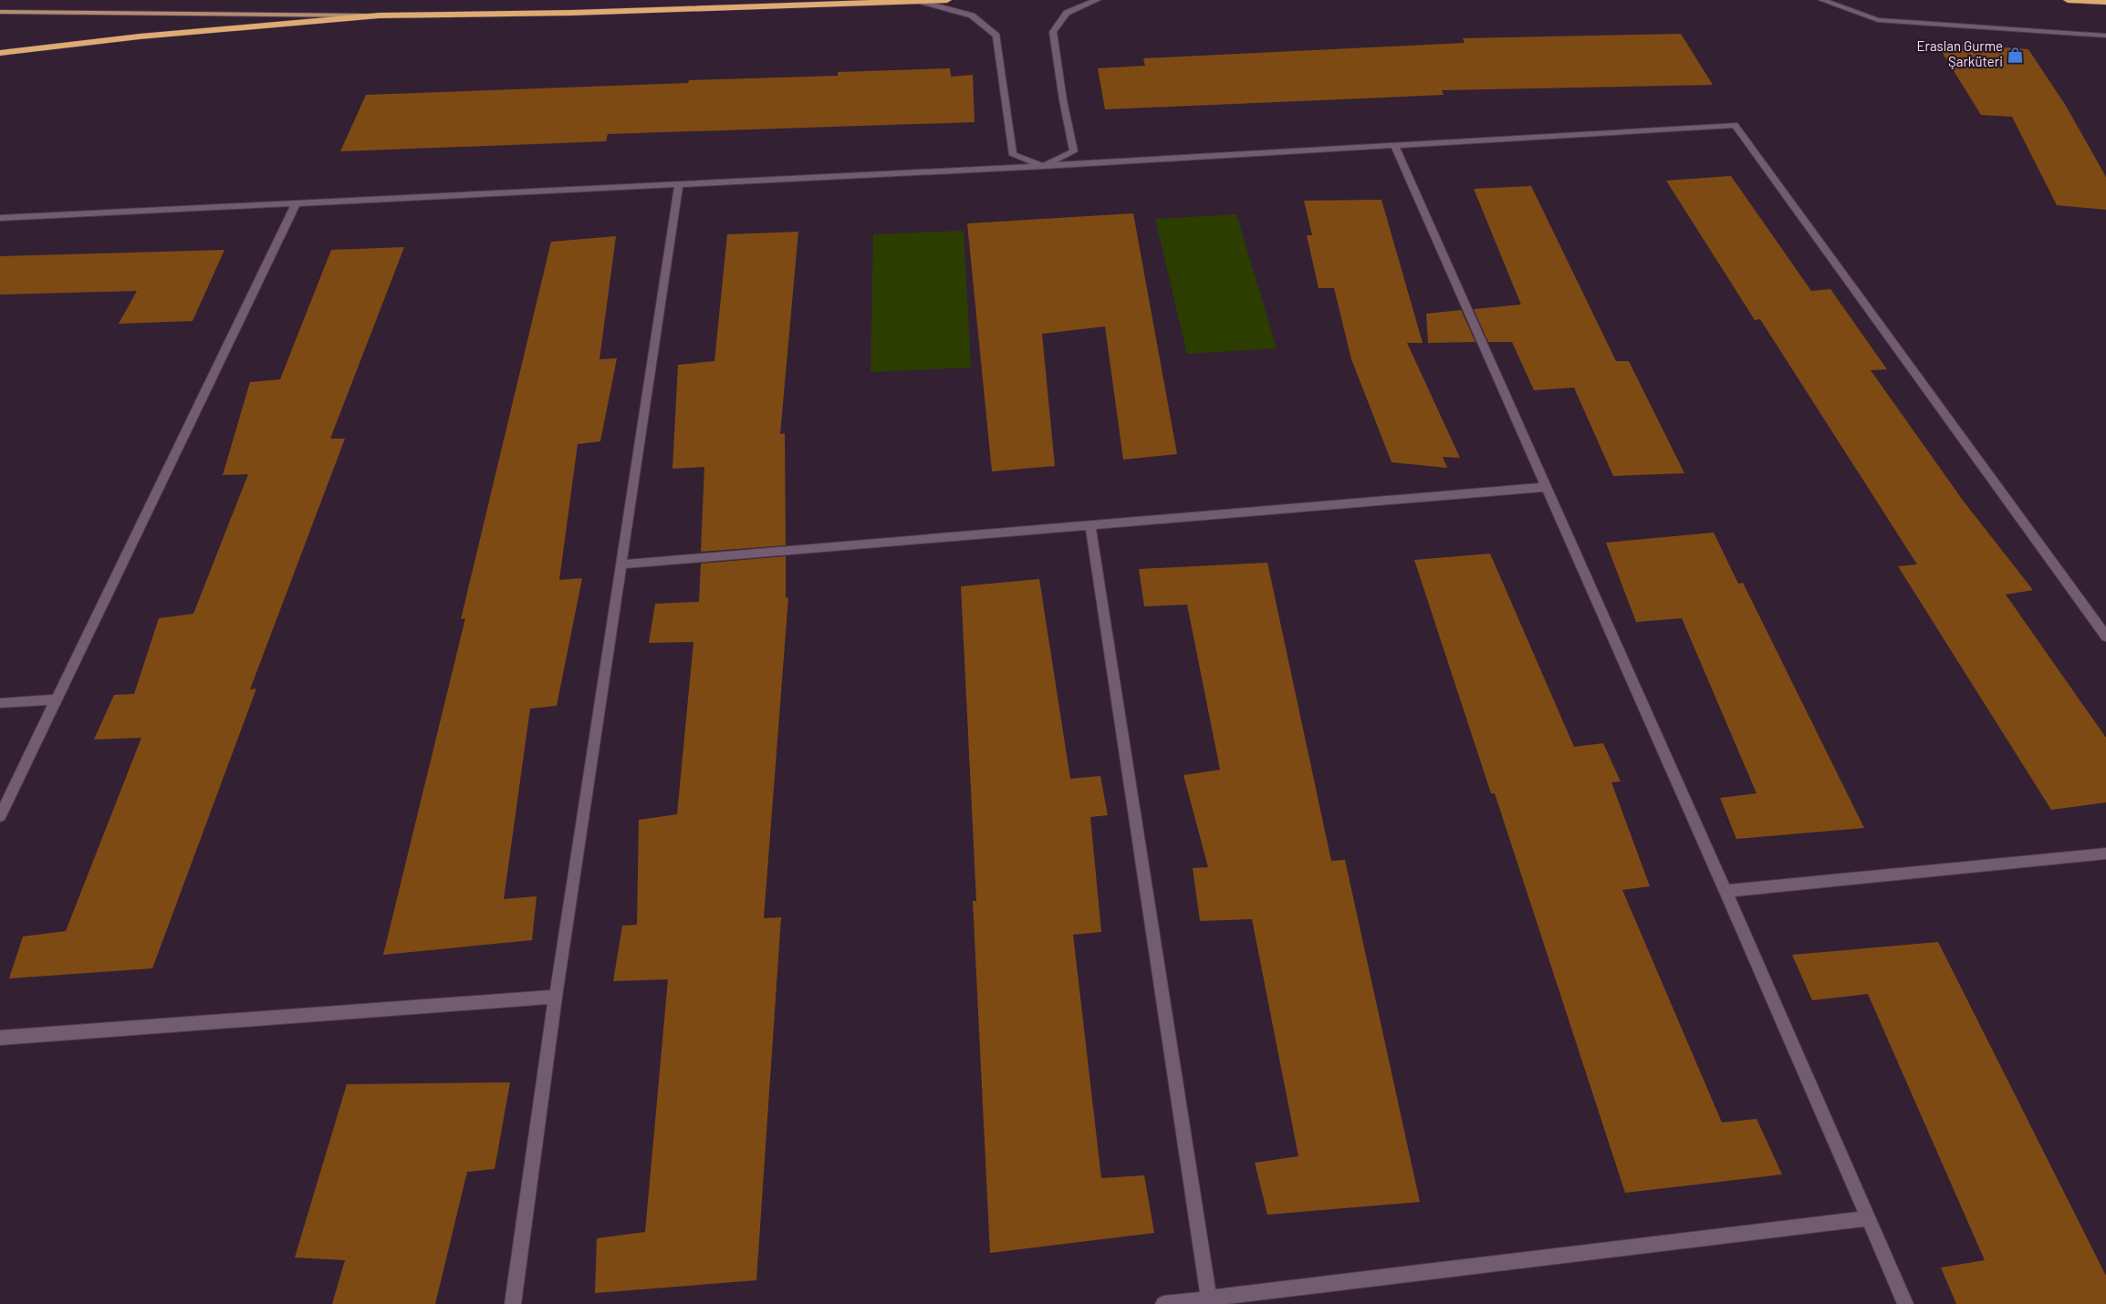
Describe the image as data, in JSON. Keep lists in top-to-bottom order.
{
  "places": {
    "shop": ["Eraslan Gurme Şarküteri"]
  }
}
